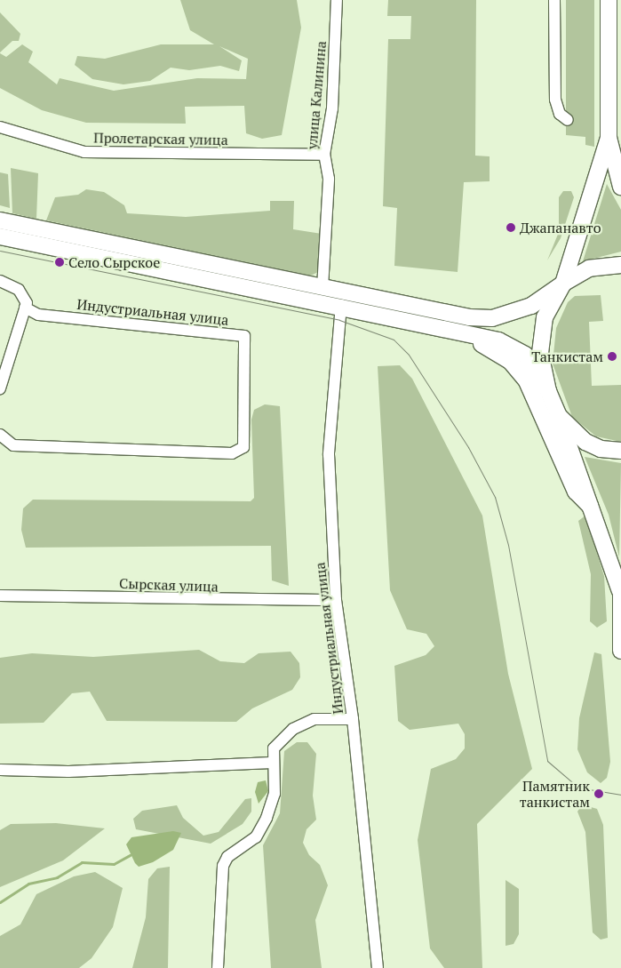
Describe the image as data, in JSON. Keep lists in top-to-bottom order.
{
  "streets": {
    "street": [
      "улица Калинина",
      "Пролетарская улица",
      "Индустриальная улица",
      "Сырская улица"
    ]
  },
  "crossings": [
    ["улица Калинина", "Пролетарская улица"],
    ["Индустриальная улица", "Сырская улица"]
  ],
  "places": [
    "Джапанавто",
    "Село Сырское",
    "Танкистам",
    "Памятник танкистам"
  ]
}
